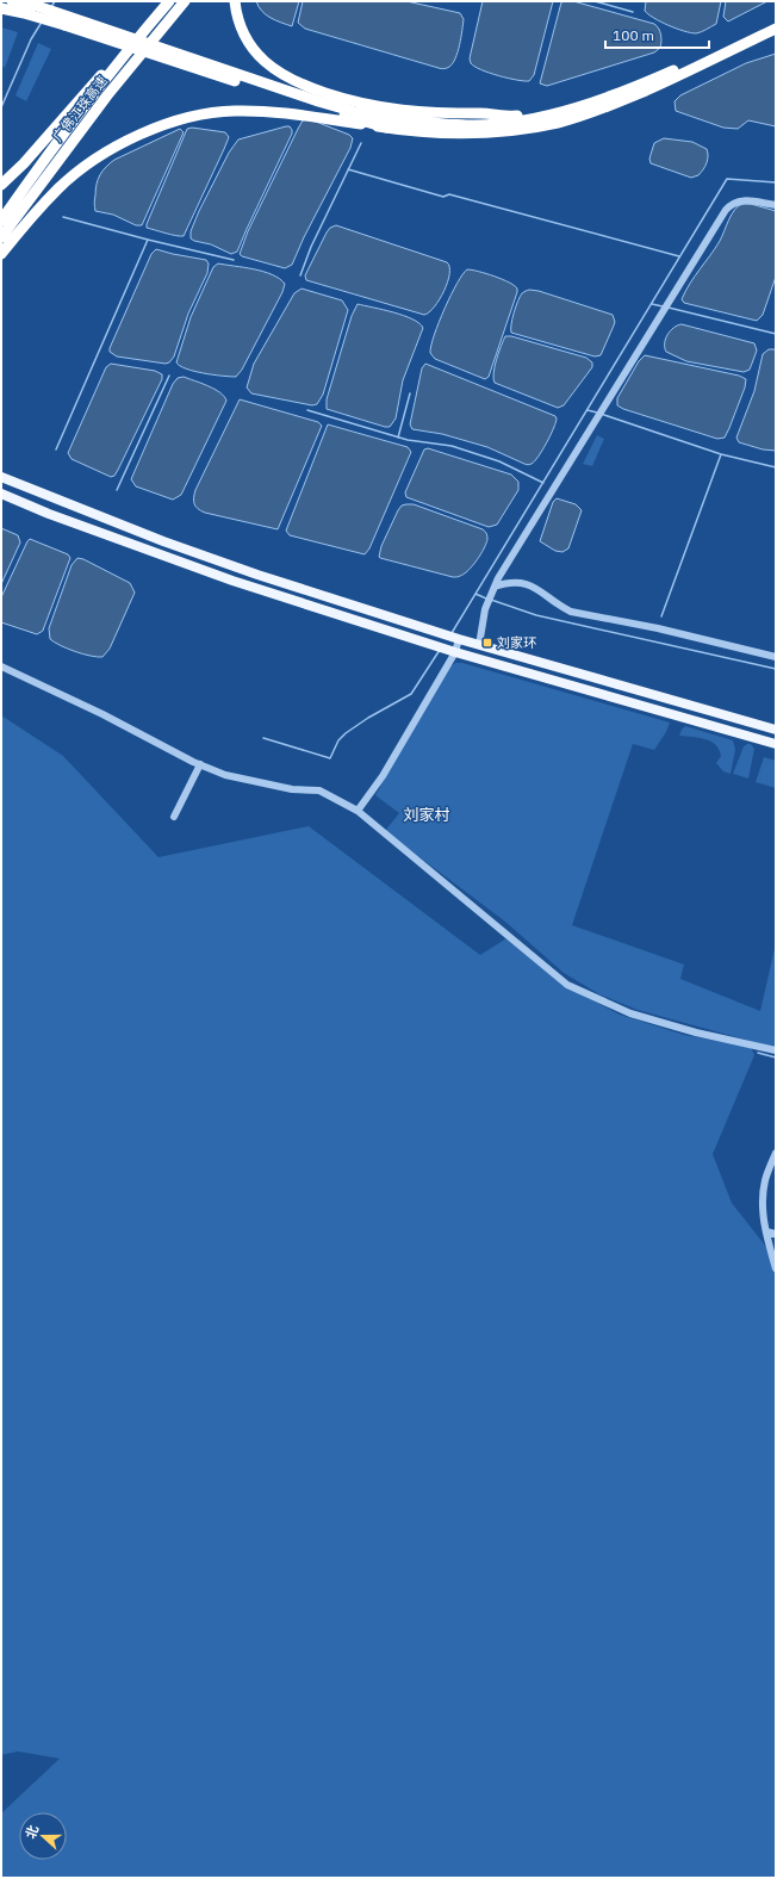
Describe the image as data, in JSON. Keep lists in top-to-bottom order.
{
  "streets": {
    "highway": ["广佛江珠高速"]
  },
  "districts": ["刘家村"],
  "places": {
    "transit": ["刘家环"]
  },
  "scale_bar": "100 m",
  "north": "left"
}
